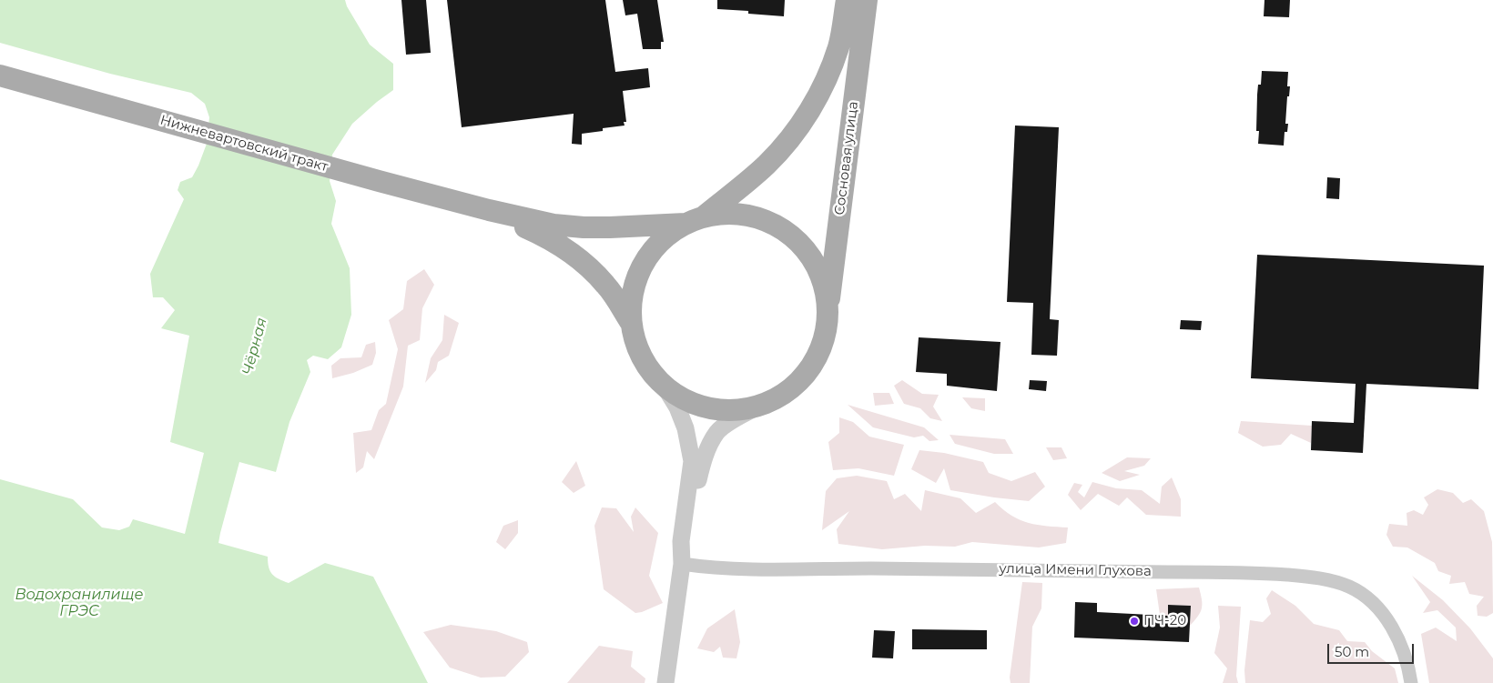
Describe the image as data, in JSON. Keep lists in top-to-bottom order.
{
  "streets": {
    "main road": ["Нижневартовский тракт", "Сосновая улица"],
    "street": ["улица Имени Глухова"]
  },
  "crossings": [
    ["Нижневартовский тракт", "Сосновая улица"]
  ],
  "water": ["Чёрная", "Водохранилище ГРЭС"],
  "places": ["ПЧ-20"],
  "scale_bar": "50 m"
}
